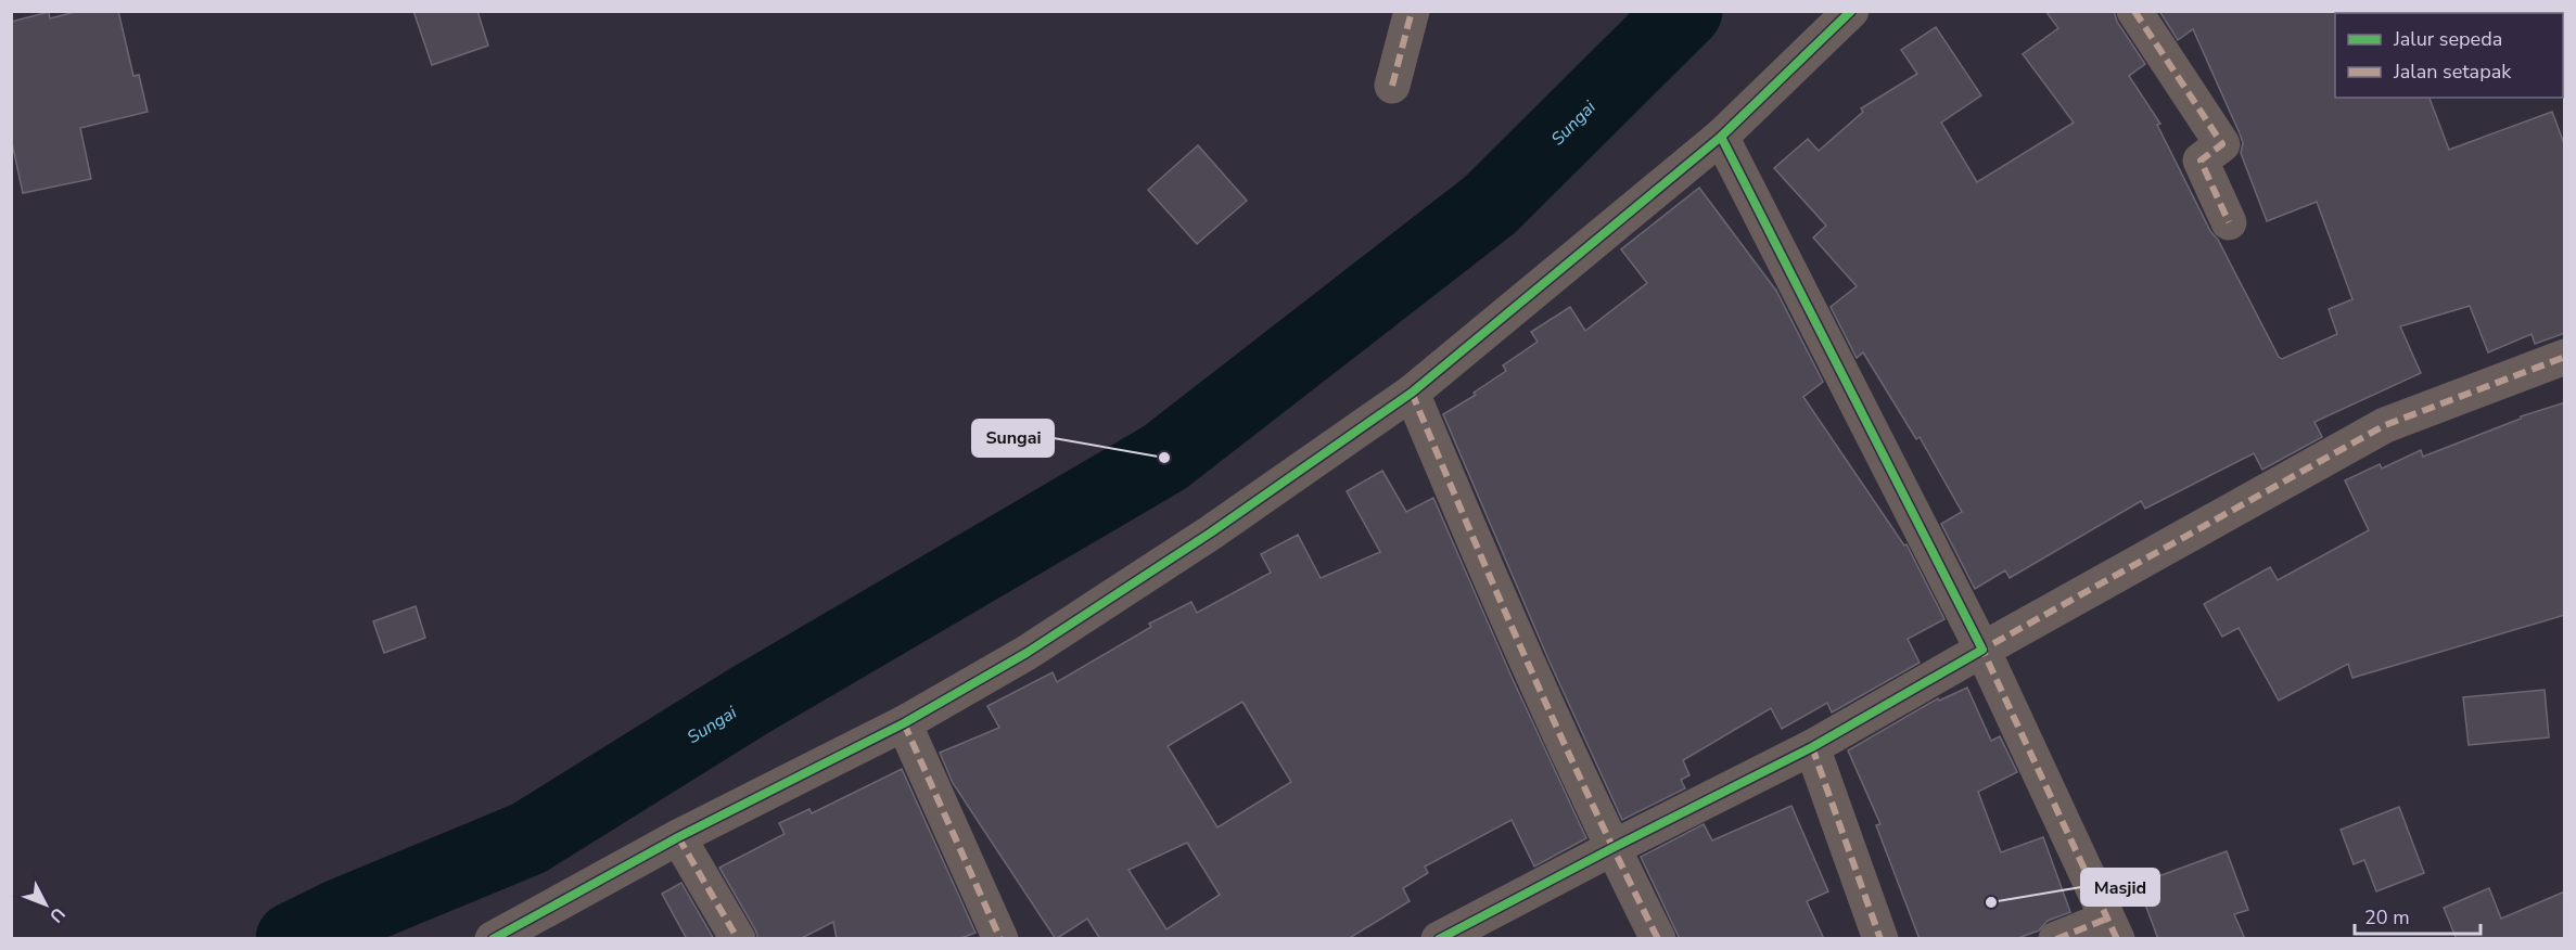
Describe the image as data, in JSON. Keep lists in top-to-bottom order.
{
  "water": ["Sungai"],
  "places": ["Sungai", "Masjid"],
  "legend": ["Jalur sepeda", "Jalan setapak"],
  "scale_bar": "20 m",
  "north": "bottom right"
}
